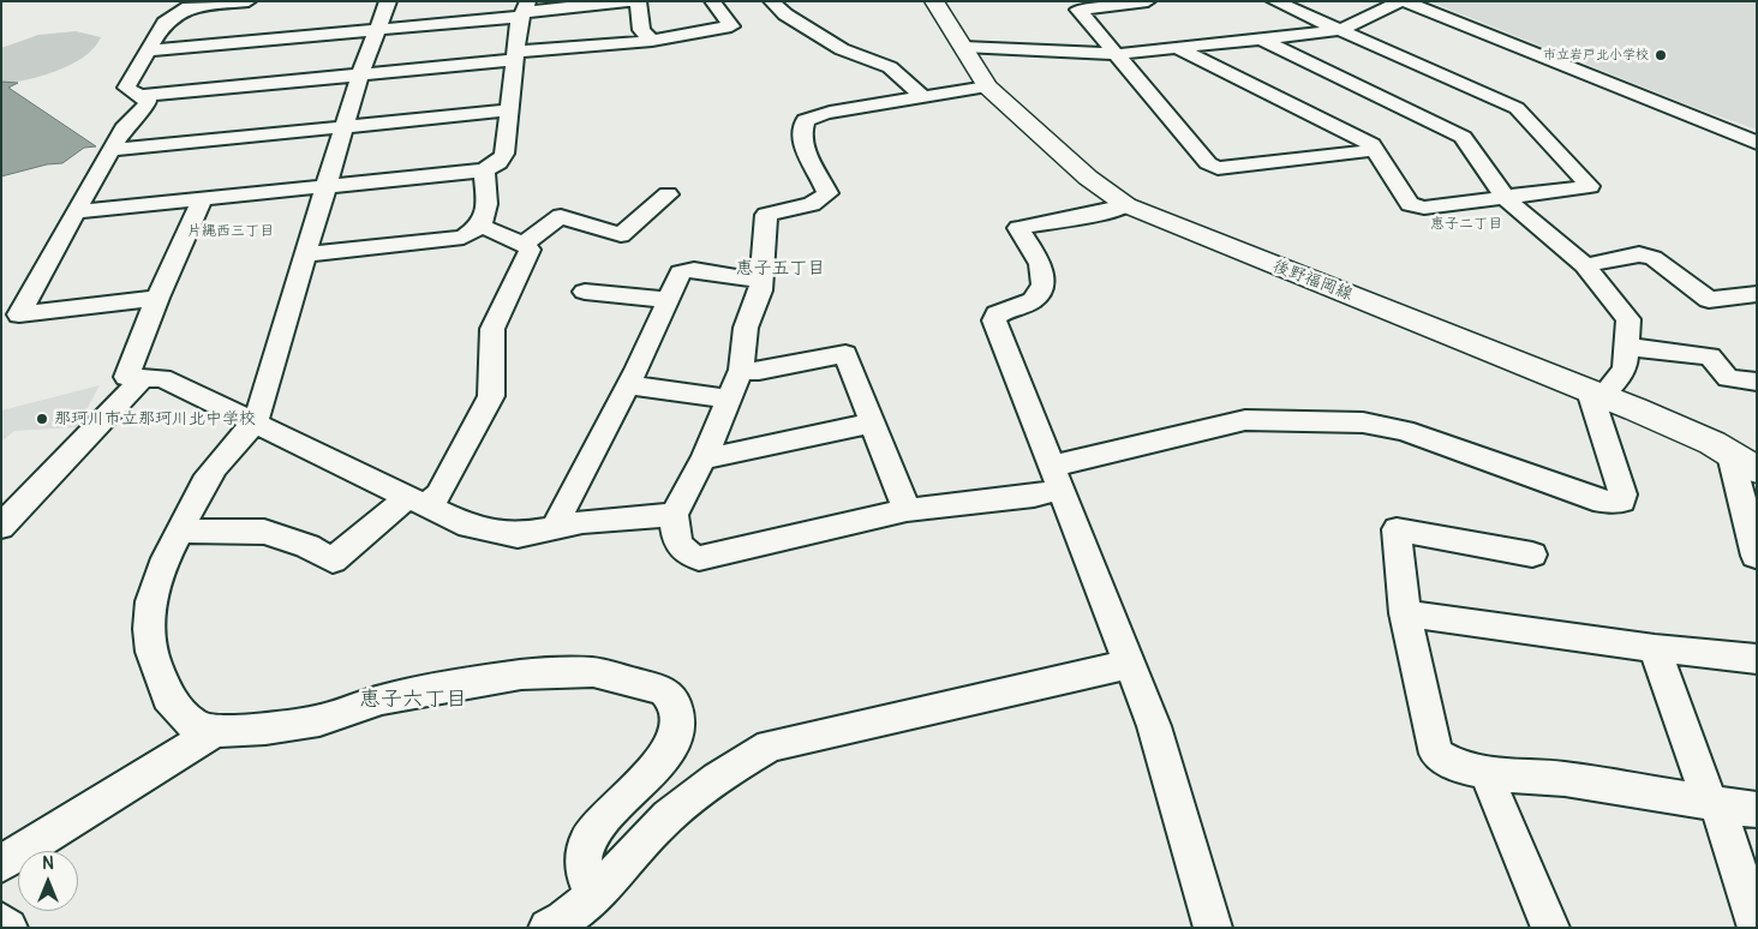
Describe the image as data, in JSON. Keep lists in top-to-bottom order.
{
  "streets": {
    "main road": ["後野福岡線"]
  },
  "districts": [
    "恵子二丁目",
    "片縄西三丁目",
    "恵子五丁目",
    "恵子六丁目"
  ],
  "places": ["市立岩戸北小学校", "那珂川市立那珂川北中学校"],
  "north": "top"
}
